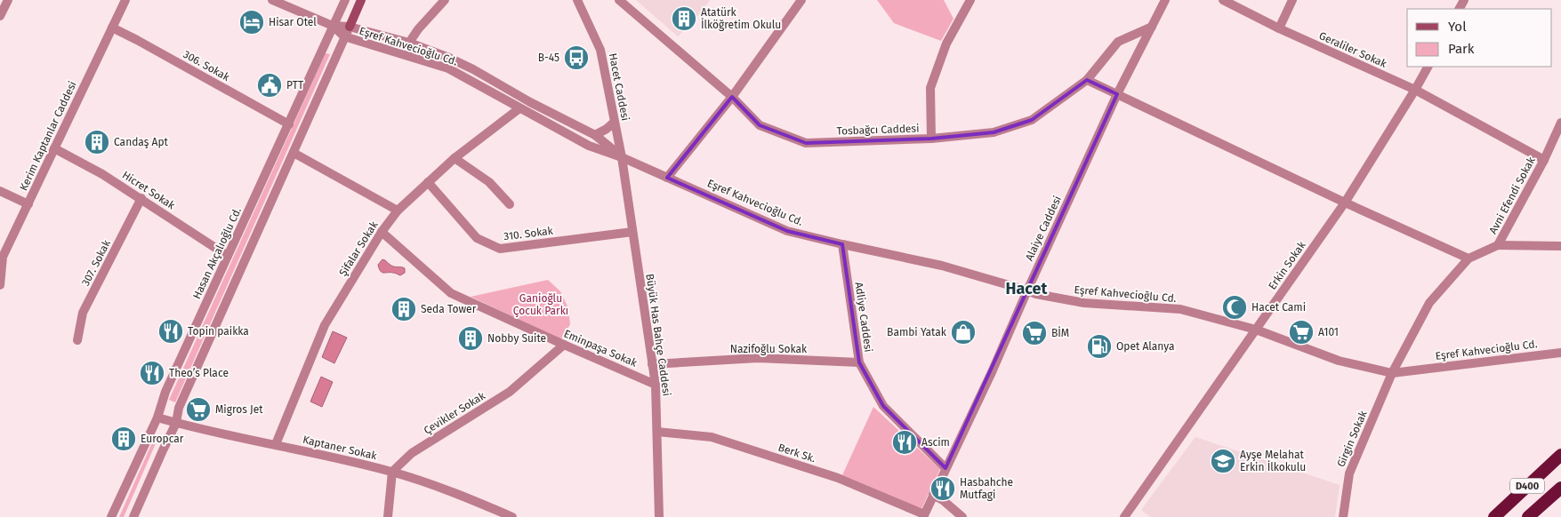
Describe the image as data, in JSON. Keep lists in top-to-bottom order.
{
  "streets": {
    "highway": ["D400"],
    "street": [
      "Eşref Kahvecioğlu Cd.",
      "Geraliler Sokak",
      "306. Sokak",
      "Hacet Caddesi",
      "Tosbağcı Caddesi",
      "Kerim Kaptanlar Caddesi",
      "Hicret Sokak",
      "Avni Efendi Sokak",
      "Alaiye Caddesi",
      "310. Sokak",
      "Şifalar Sokak",
      "Hasan Akçalıoğlu Cd.",
      "307. Sokak",
      "Erkin Sokak",
      "Adliye Caddesi",
      "Büyük Has Bahçe Caddesi",
      "Eminpaşa Sokak",
      "Nazifoğlu Sokak",
      "Çevikler Sokak",
      "Girgin Sokak",
      "Kaptaner Sokak",
      "Berk Sk."
    ]
  },
  "crossings": [
    ["Eşref Kahvecioğlu Cd.", "Hacet Caddesi"],
    ["Eşref Kahvecioğlu Cd.", "Avni Efendi Sokak"],
    ["Eşref Kahvecioğlu Cd.", "Alaiye Caddesi"],
    ["Eşref Kahvecioğlu Cd.", "Şifalar Sokak"],
    ["Eşref Kahvecioğlu Cd.", "Hasan Akçalıoğlu Cd."],
    ["Eşref Kahvecioğlu Cd.", "Erkin Sokak"],
    ["Eşref Kahvecioğlu Cd.", "Adliye Caddesi"],
    ["Eşref Kahvecioğlu Cd.", "Büyük Has Bahçe Caddesi"],
    ["Eşref Kahvecioğlu Cd.", "Girgin Sokak"],
    ["Geraliler Sokak", "Avni Efendi Sokak"],
    ["Geraliler Sokak", "Erkin Sokak"],
    ["306. Sokak", "Kerim Kaptanlar Caddesi"],
    ["306. Sokak", "Hasan Akçalıoğlu Cd."],
    ["Hacet Caddesi", "Büyük Has Bahçe Caddesi"],
    ["Tosbağcı Caddesi", "Alaiye Caddesi"],
    ["Kerim Kaptanlar Caddesi", "Hicret Sokak"],
    ["Hicret Sokak", "Hasan Akçalıoğlu Cd."],
    ["Hicret Sokak", "307. Sokak"],
    ["Avni Efendi Sokak", "Girgin Sokak"],
    ["Alaiye Caddesi", "Adliye Caddesi"],
    ["Alaiye Caddesi", "Berk Sk."],
    ["310. Sokak", "Şifalar Sokak"],
    ["310. Sokak", "Büyük Has Bahçe Caddesi"],
    ["Şifalar Sokak", "Eminpaşa Sokak"],
    ["Şifalar Sokak", "Kaptaner Sokak"],
    ["Hasan Akçalıoğlu Cd.", "Kaptaner Sokak"],
    ["Adliye Caddesi", "Nazifoğlu Sokak"],
    ["Büyük Has Bahçe Caddesi", "Eminpaşa Sokak"],
    ["Büyük Has Bahçe Caddesi", "Nazifoğlu Sokak"],
    ["Büyük Has Bahçe Caddesi", "Berk Sk."],
    ["Eminpaşa Sokak", "Çevikler Sokak"],
    ["Çevikler Sokak", "Kaptaner Sokak"]
  ],
  "districts": ["Hacet"],
  "parks": ["Ganioğlu Çocuk Parkı"],
  "places": {
    "building": [
      "Atatürk İlköğretim Okulu",
      "Candaş Apt",
      "Seda Tower",
      "Nobby Suite",
      "Europcar"
    ],
    "hotel": ["Hisar Otel"],
    "bus stop": ["B-45"],
    "public building": ["PTT"],
    "mosque": ["Hacet Cami"],
    "restaurant": [
      "Topin paikka",
      "Theo’s Place",
      "Ascim",
      "Hasbahche Mutfagi"
    ],
    "shop": ["Bambi Yatak"],
    "supermarket": ["A101", "BİM", "Migros Jet"],
    "fuel station": ["Opet Alanya"],
    "school or university": ["Ayşe Melahat Erkin İlkokulu"]
  },
  "legend": ["Yol", "Park"]
}
